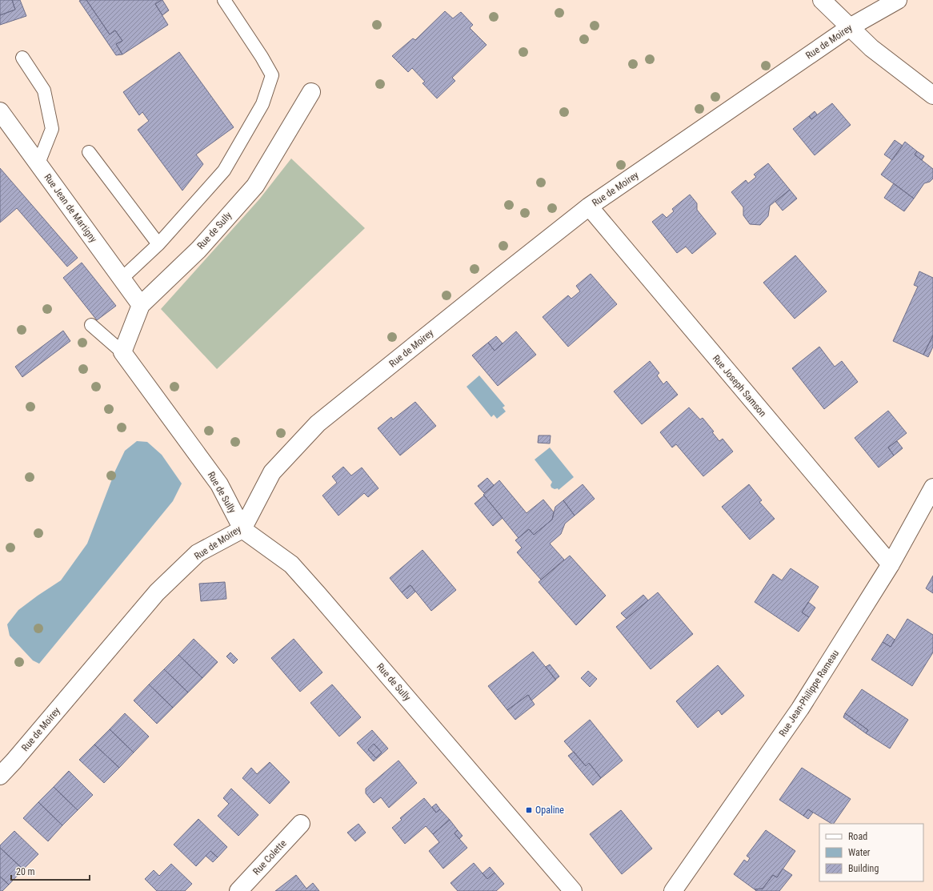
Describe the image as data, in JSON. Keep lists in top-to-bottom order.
{
  "streets": {
    "street": [
      "Rue de Moirey",
      "Rue Jean de Martigny",
      "Rue de Sully",
      "Rue Joseph Samson",
      "Rue Jean-Philippe Rameau",
      "Rue Colette"
    ]
  },
  "crossings": [
    ["Rue de Moirey", "Rue de Sully"],
    ["Rue de Moirey", "Rue Joseph Samson"],
    ["Rue Jean de Martigny", "Rue de Sully"],
    ["Rue Joseph Samson", "Rue Jean-Philippe Rameau"]
  ],
  "places": {
    "transit": ["Opaline"]
  },
  "legend": ["Road", "Water", "Building"],
  "scale_bar": "20 m"
}
